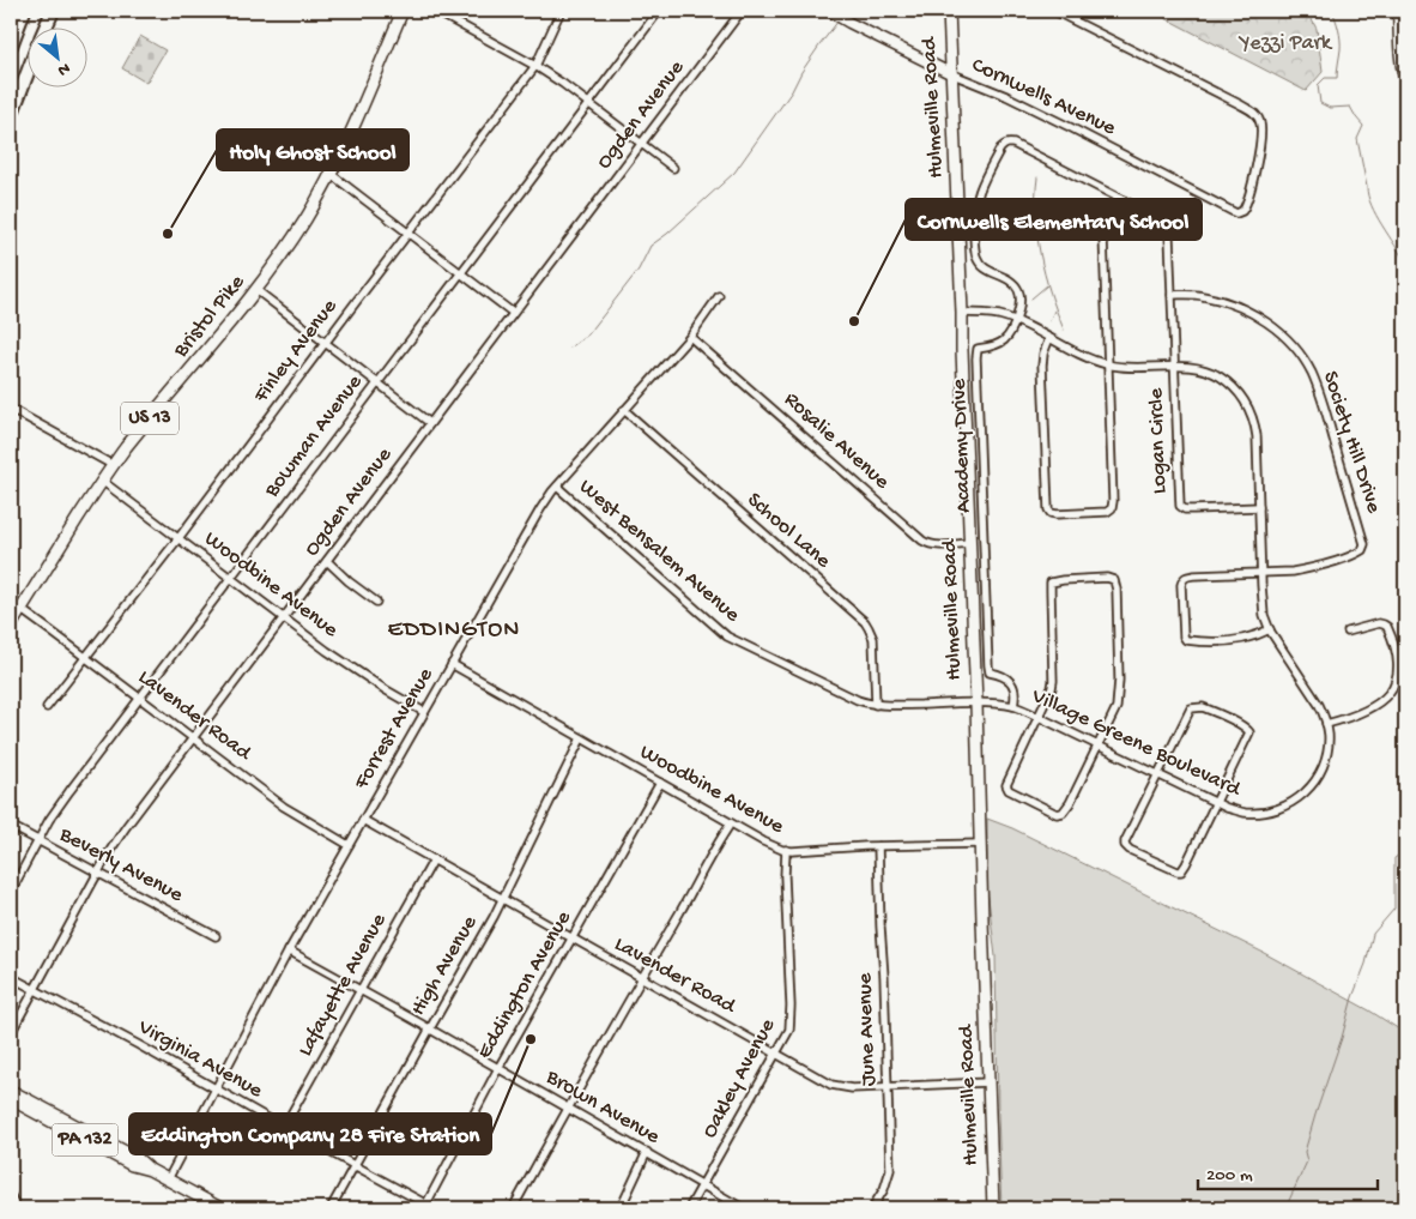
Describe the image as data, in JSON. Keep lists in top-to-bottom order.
{
  "streets": {
    "main road": [
      "Hulmeville Road",
      "Bristol Pike",
      "US 13",
      "PA 132"
    ],
    "street": [
      "Cornwells Avenue",
      "Ogden Avenue",
      "Finley Avenue",
      "Bowman Avenue",
      "Rosalie Avenue",
      "Logan Circle",
      "Society Hill Drive",
      "Academy Drive",
      "School Lane",
      "West Bensalem Avenue",
      "Woodbine Avenue",
      "Lavender Road",
      "Forrest Avenue",
      "Village Greene Boulevard",
      "Beverly Avenue",
      "High Avenue",
      "Lafayette Avenue",
      "Eddington Avenue",
      "June Avenue",
      "Virginia Avenue",
      "Oakley Avenue",
      "Brown Avenue"
    ]
  },
  "crossings": [
    ["Cornwells Avenue", "Hulmeville Road"],
    ["Hulmeville Road", "Rosalie Avenue"],
    ["Hulmeville Road", "West Bensalem Avenue"],
    ["Hulmeville Road", "Woodbine Avenue"],
    ["Hulmeville Road", "Lavender Road"],
    ["Hulmeville Road", "Village Greene Boulevard"],
    ["Ogden Avenue", "Woodbine Avenue"],
    ["Ogden Avenue", "Lavender Road"],
    ["Ogden Avenue", "Beverly Avenue"],
    ["Ogden Avenue", "Virginia Avenue"],
    ["Bristol Pike", "Woodbine Avenue"],
    ["Bristol Pike", "Lavender Road"],
    ["Finley Avenue", "Woodbine Avenue"],
    ["Finley Avenue", "Lavender Road"],
    ["Bowman Avenue", "Woodbine Avenue"],
    ["Bowman Avenue", "Lavender Road"],
    ["Bowman Avenue", "Beverly Avenue"],
    ["Rosalie Avenue", "Forrest Avenue"],
    ["Logan Circle", "Village Greene Boulevard"],
    ["Society Hill Drive", "Village Greene Boulevard"],
    ["Academy Drive", "Village Greene Boulevard"],
    ["School Lane", "West Bensalem Avenue"],
    ["School Lane", "Forrest Avenue"],
    ["West Bensalem Avenue", "Forrest Avenue"],
    ["West Bensalem Avenue", "Village Greene Boulevard"],
    ["Woodbine Avenue", "Forrest Avenue"],
    ["Woodbine Avenue", "High Avenue"],
    ["Woodbine Avenue", "Eddington Avenue"],
    ["Woodbine Avenue", "June Avenue"],
    ["Woodbine Avenue", "Oakley Avenue"],
    ["Lavender Road", "Forrest Avenue"],
    ["Lavender Road", "High Avenue"],
    ["Lavender Road", "Lafayette Avenue"],
    ["Lavender Road", "Eddington Avenue"],
    ["Lavender Road", "June Avenue"],
    ["Lavender Road", "Oakley Avenue"],
    ["Forrest Avenue", "Virginia Avenue"],
    ["Forrest Avenue", "Brown Avenue"],
    ["Forrest Avenue", "PA 132"],
    ["High Avenue", "Virginia Avenue"],
    ["High Avenue", "Brown Avenue"],
    ["Lafayette Avenue", "Virginia Avenue"],
    ["Lafayette Avenue", "Brown Avenue"],
    ["Eddington Avenue", "Virginia Avenue"],
    ["Eddington Avenue", "Brown Avenue"],
    ["Oakley Avenue", "Brown Avenue"]
  ],
  "districts": ["EDDINGTON"],
  "parks": ["Yezzi Park"],
  "places": ["Holy Ghost School", "Cornwells Elementary School", "Eddington Company 28 Fire Station"],
  "scale_bar": "200 m",
  "north": "bottom right"
}
